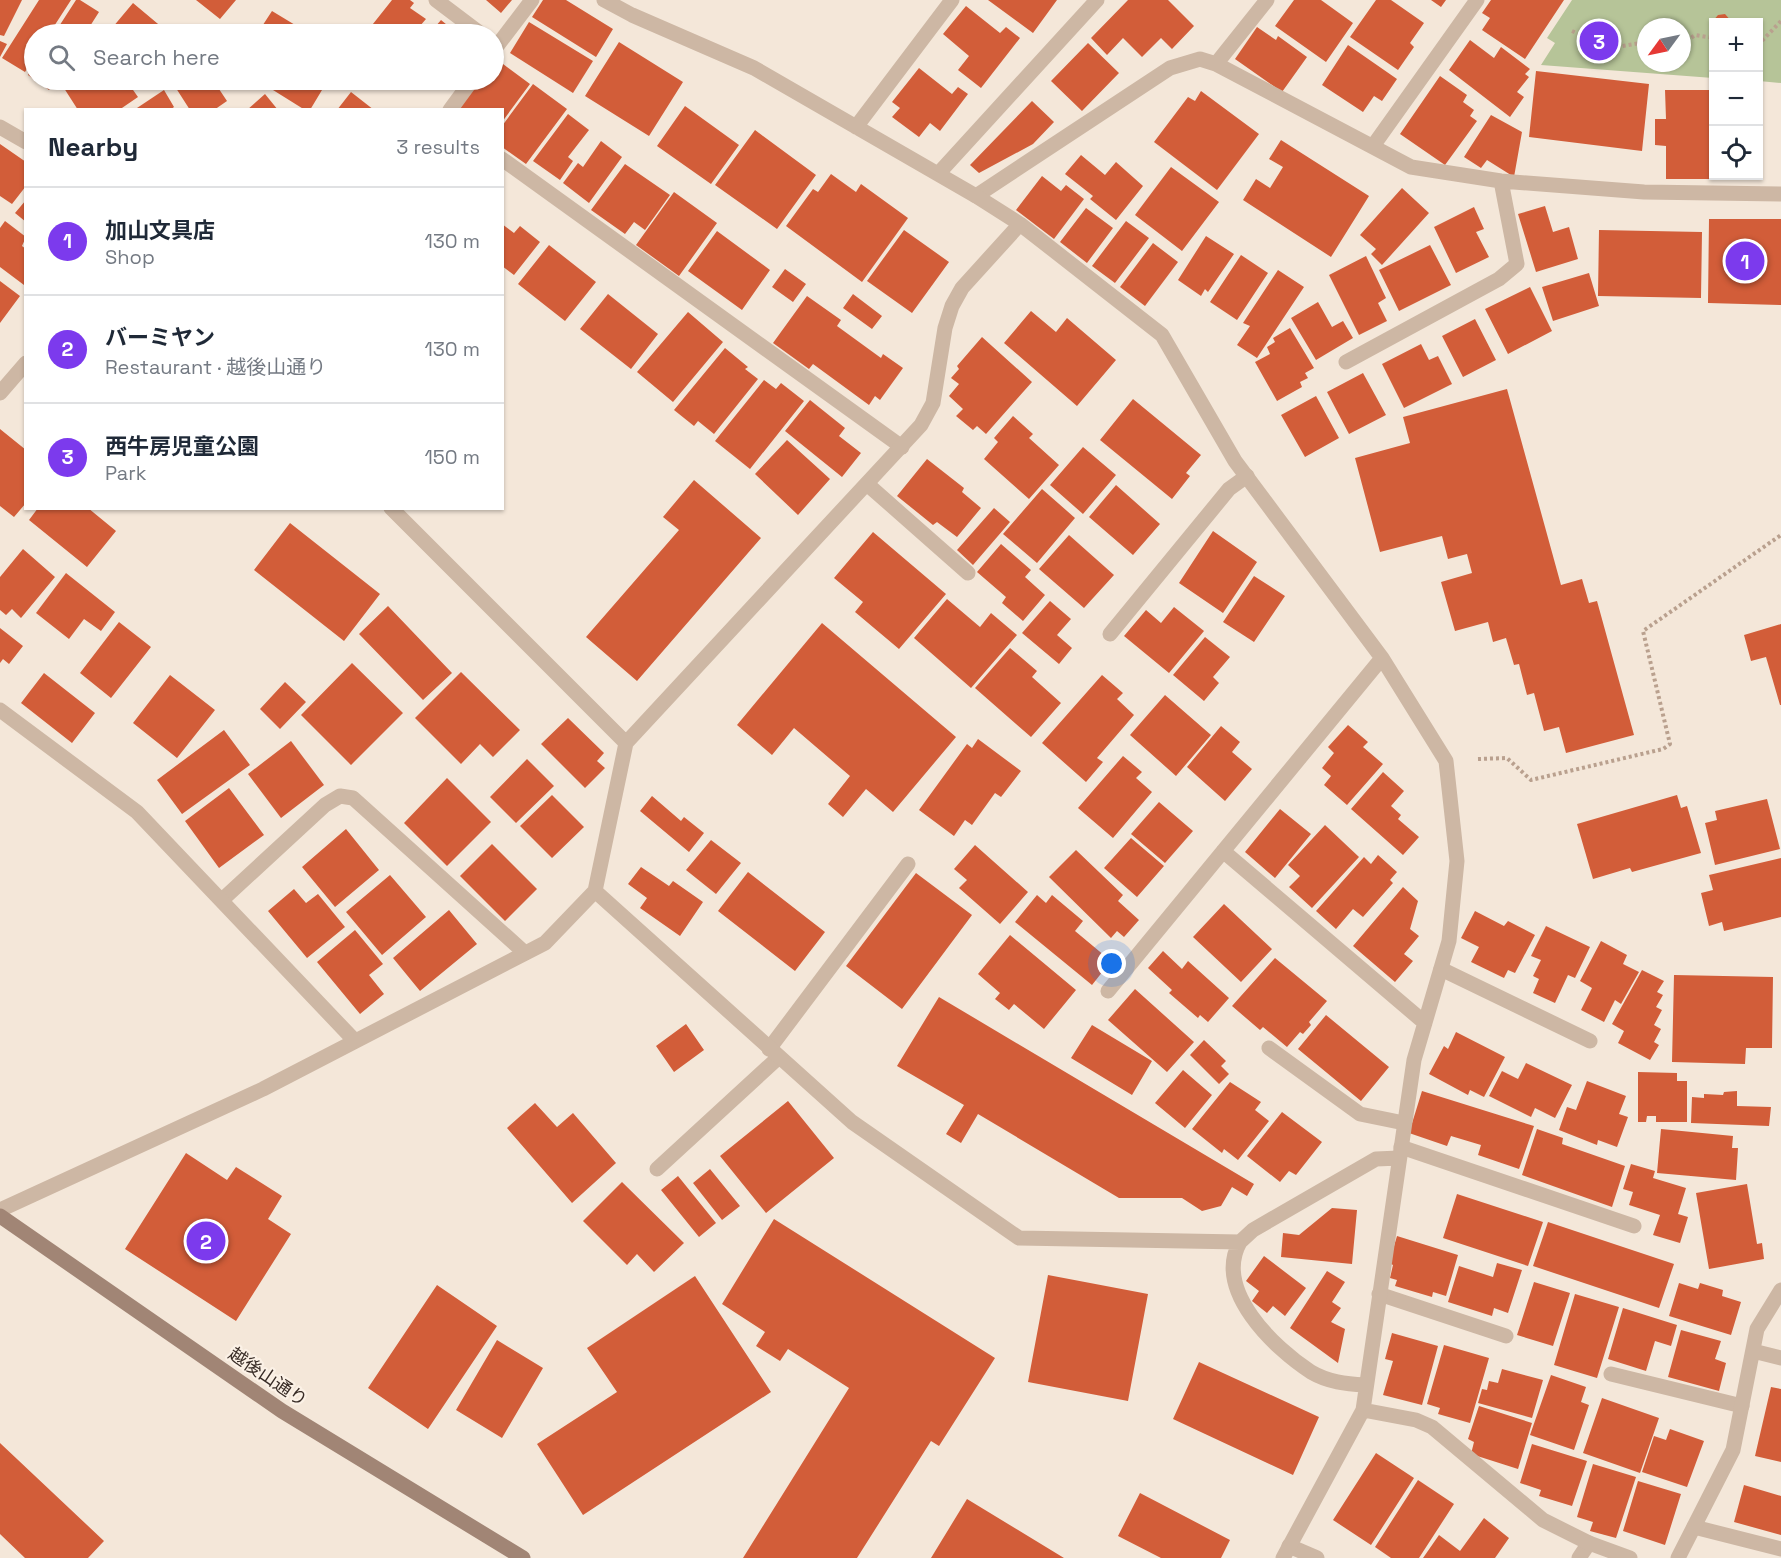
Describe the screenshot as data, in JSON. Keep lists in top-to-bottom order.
{
  "streets": {
    "street": ["越後山通り"]
  },
  "north": "bottom left",
  "page": {
    "map_buttons": ["+", "−"],
    "pins": ["3", "1", "2"],
    "search": "Search here",
    "heading": ["Nearby", "3 results"],
    "list": [
      {
        "mark": "1",
        "name": "加山文具店",
        "note": "Shop",
        "value": "130 m"
      },
      {
        "mark": "2",
        "name": "バーミヤン",
        "note": "Restaurant · 越後山通り",
        "value": "130 m"
      },
      {
        "mark": "3",
        "name": "西牛房児童公園",
        "note": "Park",
        "value": "150 m"
      }
    ]
  }
}
